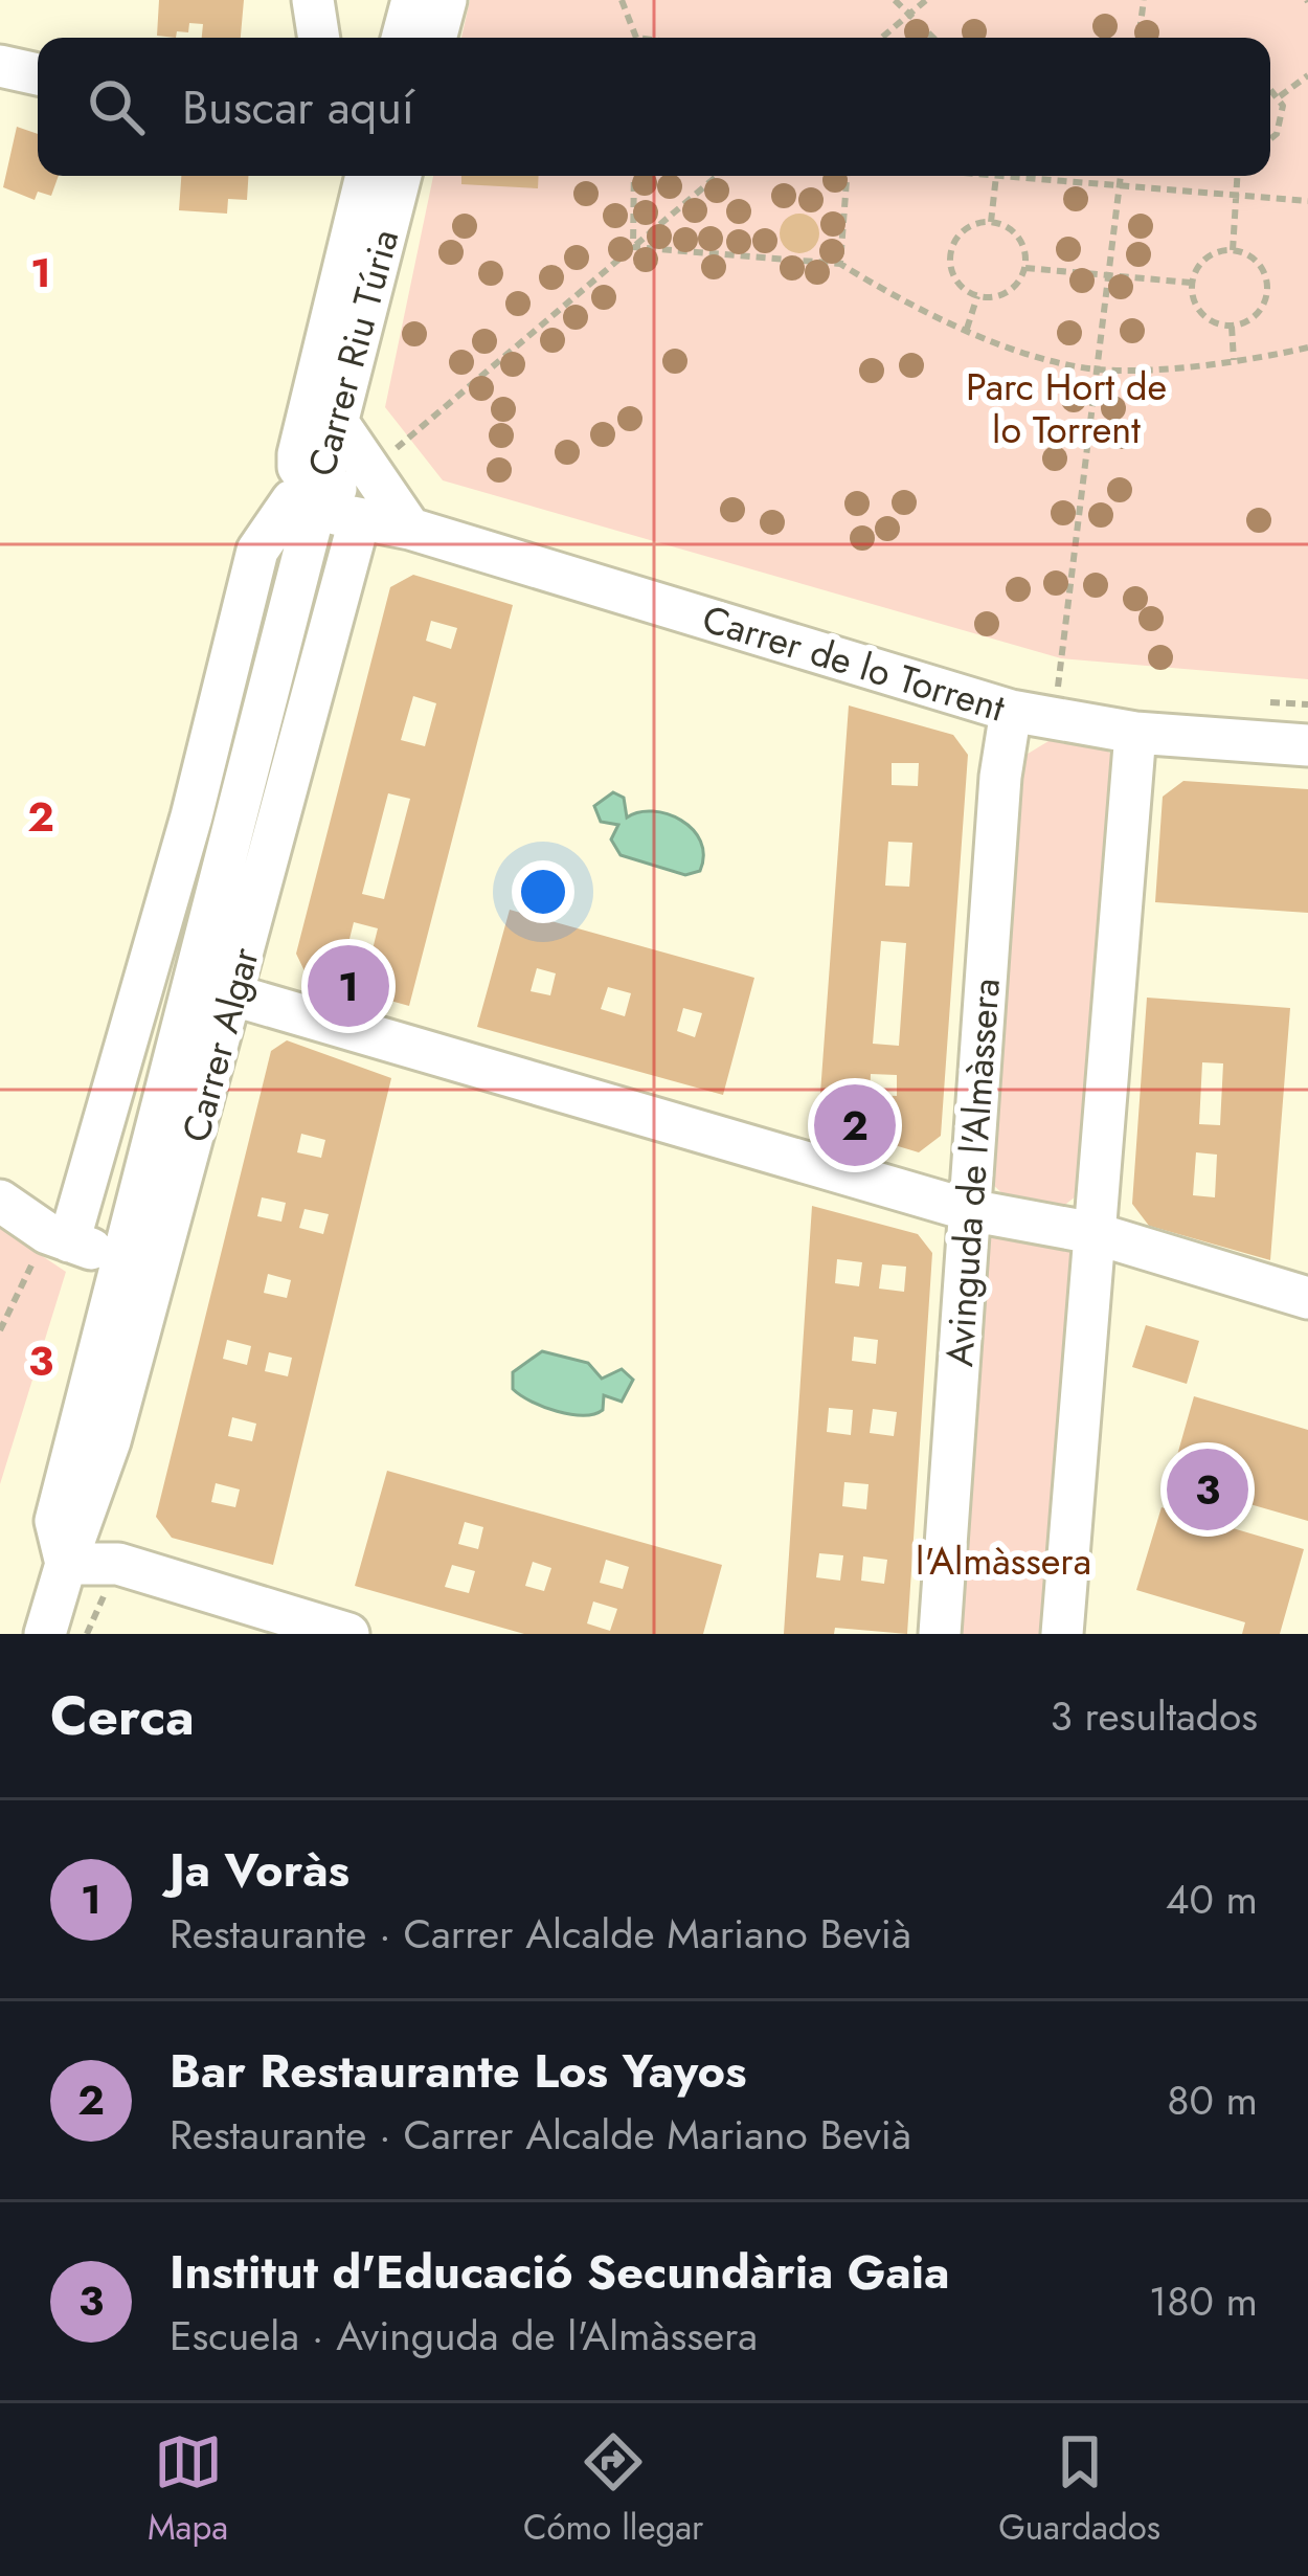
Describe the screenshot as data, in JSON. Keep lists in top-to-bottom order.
{
  "streets": {
    "street": [
      "Carrer Riu Túria",
      "Carrer de lo Torrent",
      "Carrer Algar",
      "Avinguda de l'Almàssera"
    ]
  },
  "crossings": [
    ["Carrer Riu Túria", "Carrer de lo Torrent"],
    ["Carrer Riu Túria", "Carrer Algar"],
    ["Carrer de lo Torrent", "Carrer Algar"],
    ["Carrer de lo Torrent", "Avinguda de l'Almàssera"]
  ],
  "parks": ["Parc Hort de lo Torrent", "l'Almàssera"],
  "page": {
    "search": "Buscar aquí",
    "pins": ["1", "2", "3"],
    "heading": ["Cerca", "3 resultados"],
    "list": [
      {
        "mark": "1",
        "name": "Ja Voràs",
        "note": "Restaurante · Carrer Alcalde Mariano Bevià",
        "value": "40 m"
      },
      {
        "mark": "2",
        "name": "Bar Restaurante Los Yayos",
        "note": "Restaurante · Carrer Alcalde Mariano Bevià",
        "value": "80 m"
      },
      {
        "mark": "3",
        "name": "Institut d'Educació Secundària Gaia",
        "note": "Escuela · Avinguda de l'Almàssera",
        "value": "180 m"
      }
    ],
    "nav": ["Mapa", "Cómo llegar", "Guardados"]
  },
  "grid": {
    "rows": ["1", "2", "3"]
  }
}
